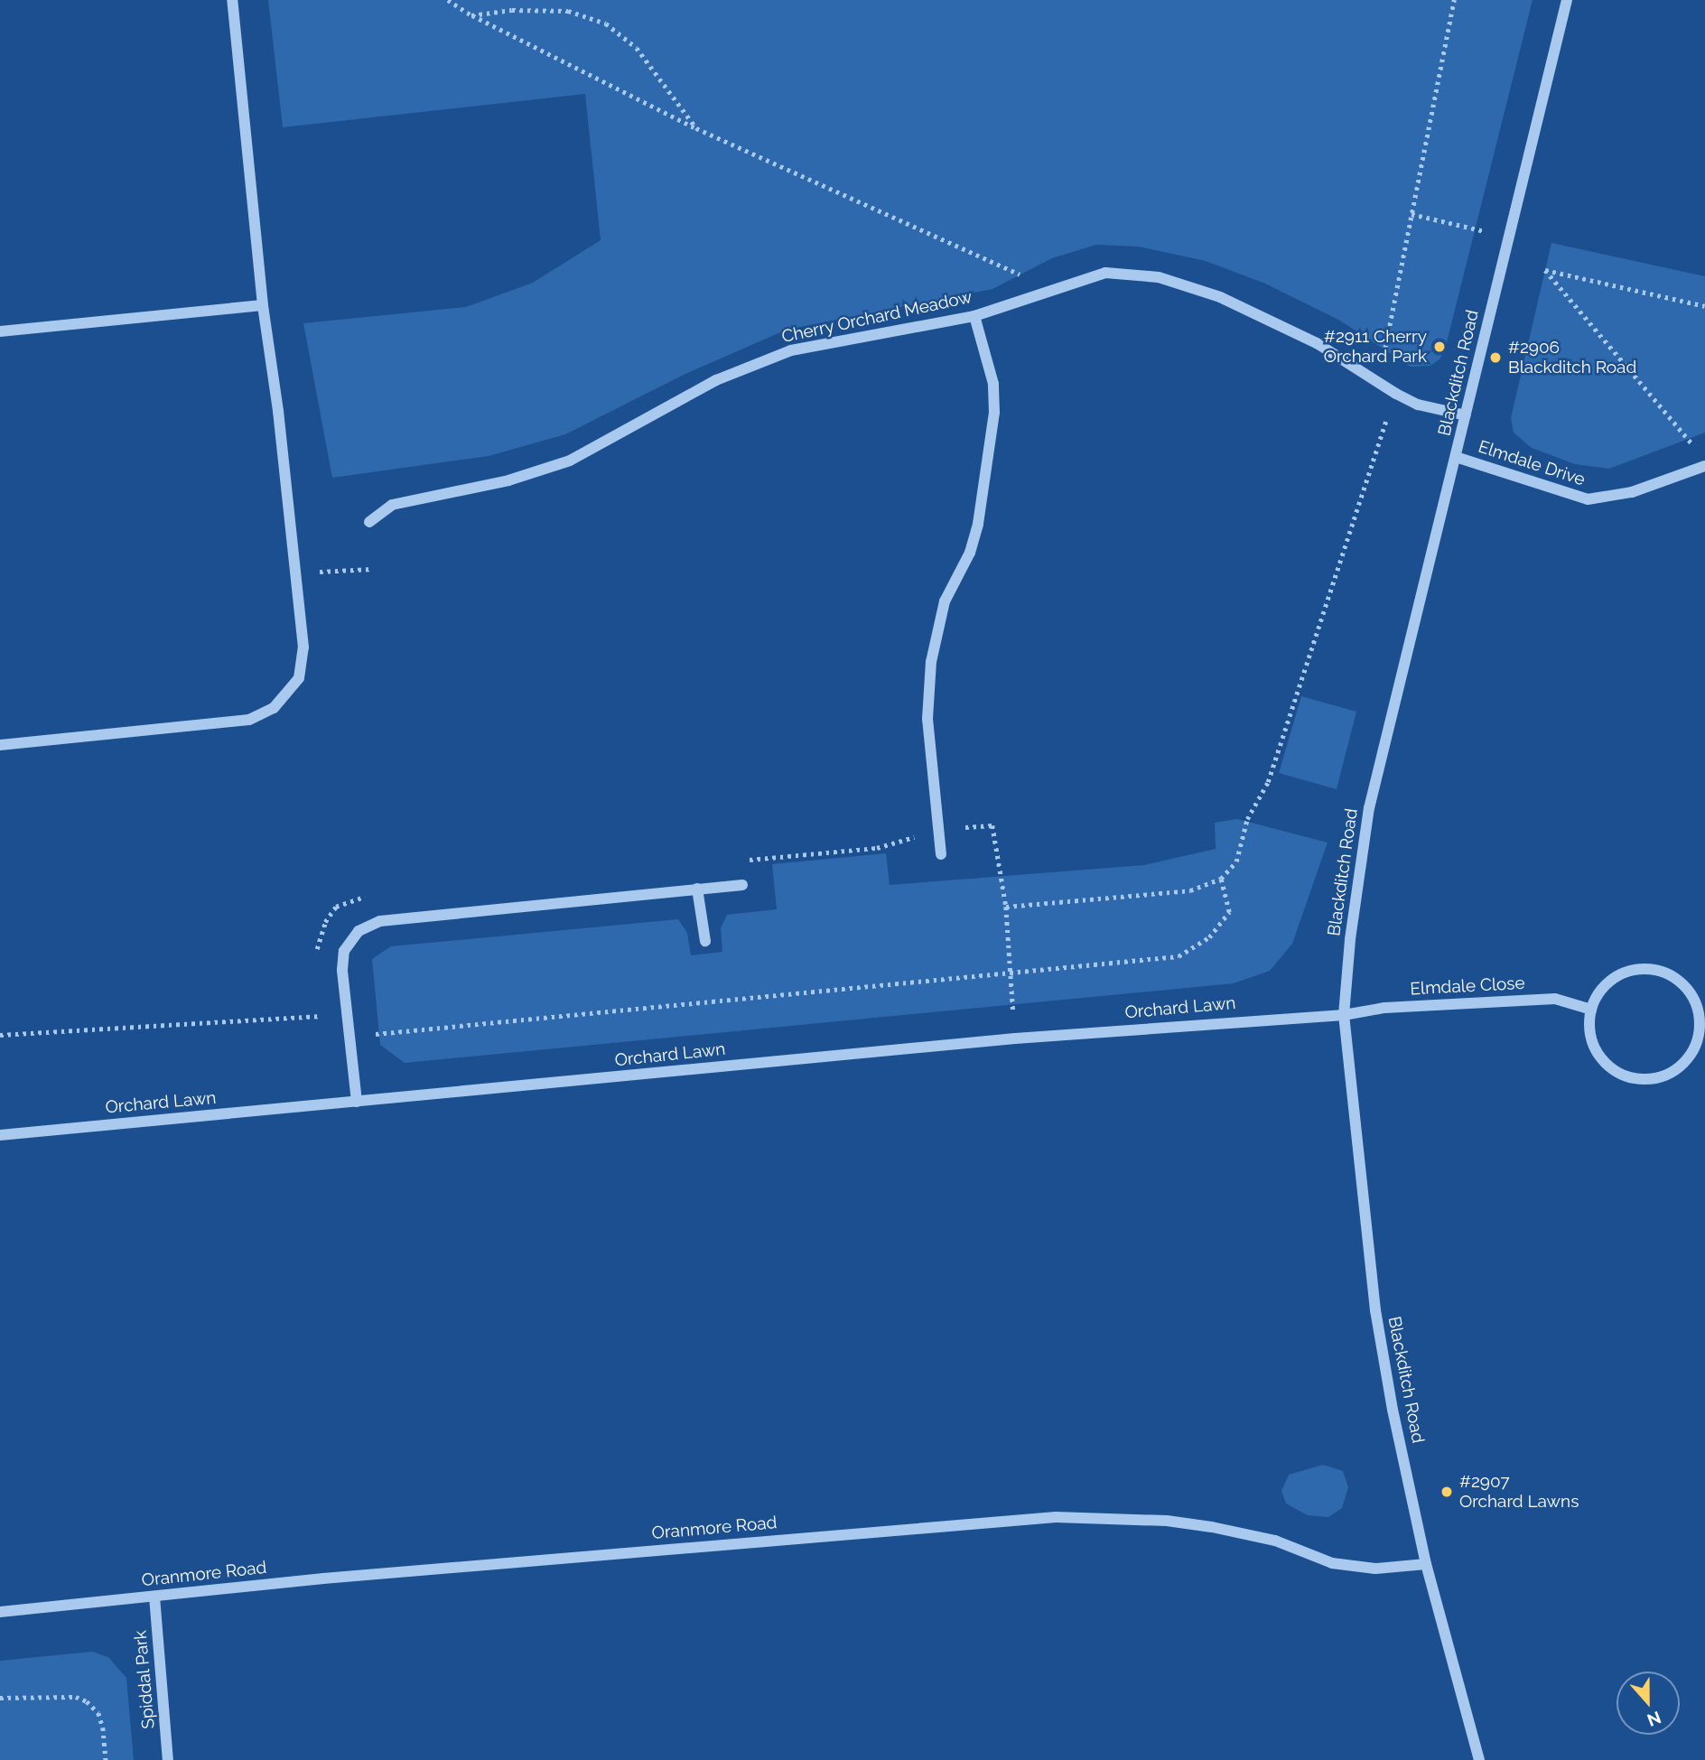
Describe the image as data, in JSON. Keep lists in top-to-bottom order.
{
  "streets": {
    "street": [
      "Cherry Orchard Meadow",
      "Blackditch Road",
      "Elmdale Drive",
      "Elmdale Close",
      "Orchard Lawn",
      "Oranmore Road",
      "Spiddal Park"
    ]
  },
  "crossings": [
    ["Cherry Orchard Meadow", "Blackditch Road"],
    ["Blackditch Road", "Elmdale Drive"],
    ["Blackditch Road", "Elmdale Close"],
    ["Blackditch Road", "Orchard Lawn"],
    ["Blackditch Road", "Oranmore Road"],
    ["Elmdale Close", "Orchard Lawn"],
    ["Oranmore Road", "Spiddal Park"]
  ],
  "places": ["#2911 Cherry Orchard Park", "#2906 Blackditch Road", "#2907 Orchard Lawns"],
  "north": "bottom"
}
